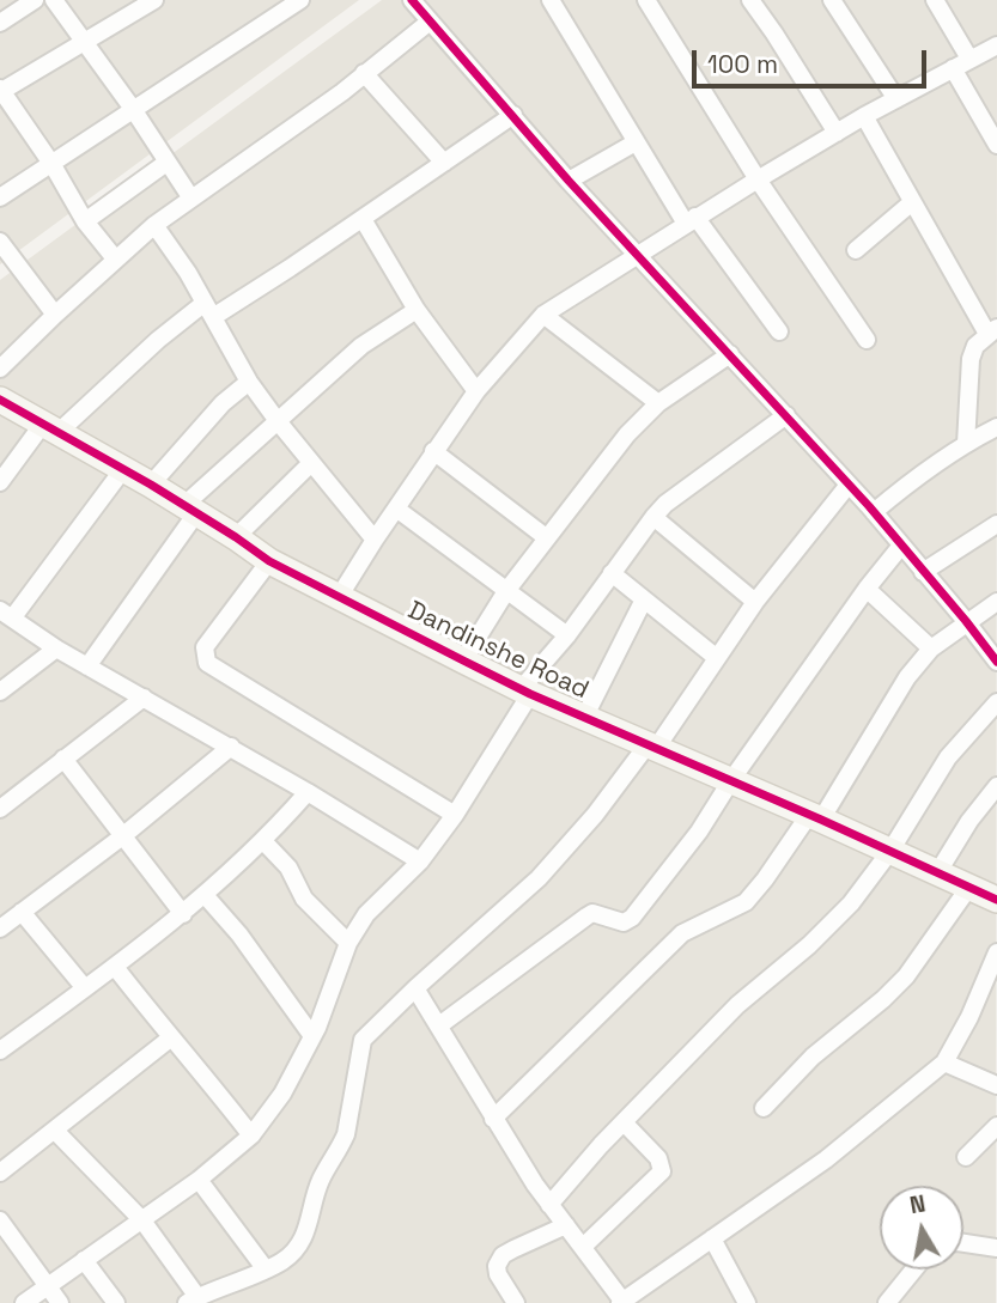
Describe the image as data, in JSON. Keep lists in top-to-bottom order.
{
  "streets": {
    "street": ["Dandinshe Road"]
  },
  "scale_bar": "100 m",
  "north": "top"
}
